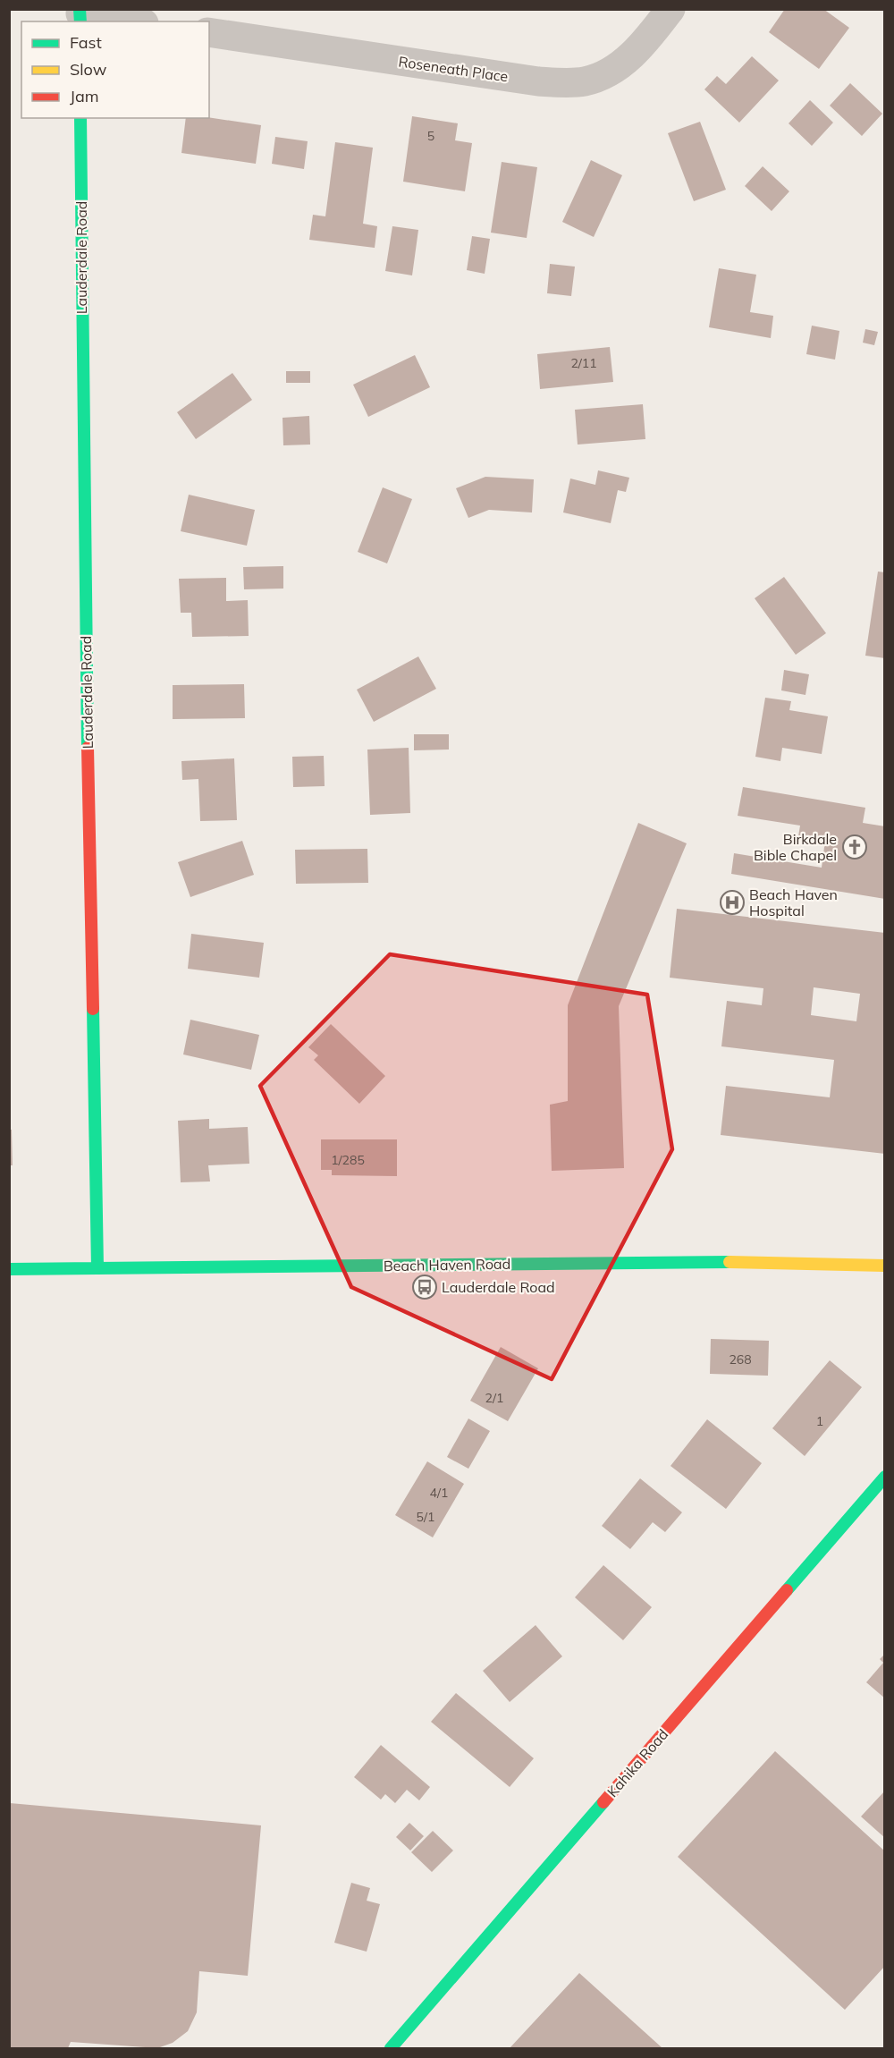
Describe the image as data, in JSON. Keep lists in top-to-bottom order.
{
  "streets": {
    "street": [
      "Roseneath Place",
      "Lauderdale Road",
      "Beach Haven Road",
      "Kahika Road"
    ]
  },
  "crossings": [
    ["Lauderdale Road", "Beach Haven Road"]
  ],
  "places": {
    "church": ["Birkdale Bible Chapel"],
    "hospital": ["Beach Haven Hospital"],
    "bus stop": ["Lauderdale Road"]
  },
  "house_numbers": [
    "5",
    "2/11",
    "1/285",
    "268",
    "2/1",
    "1",
    "4/1",
    "5/1"
  ],
  "legend": ["Fast", "Slow", "Jam"]
}
